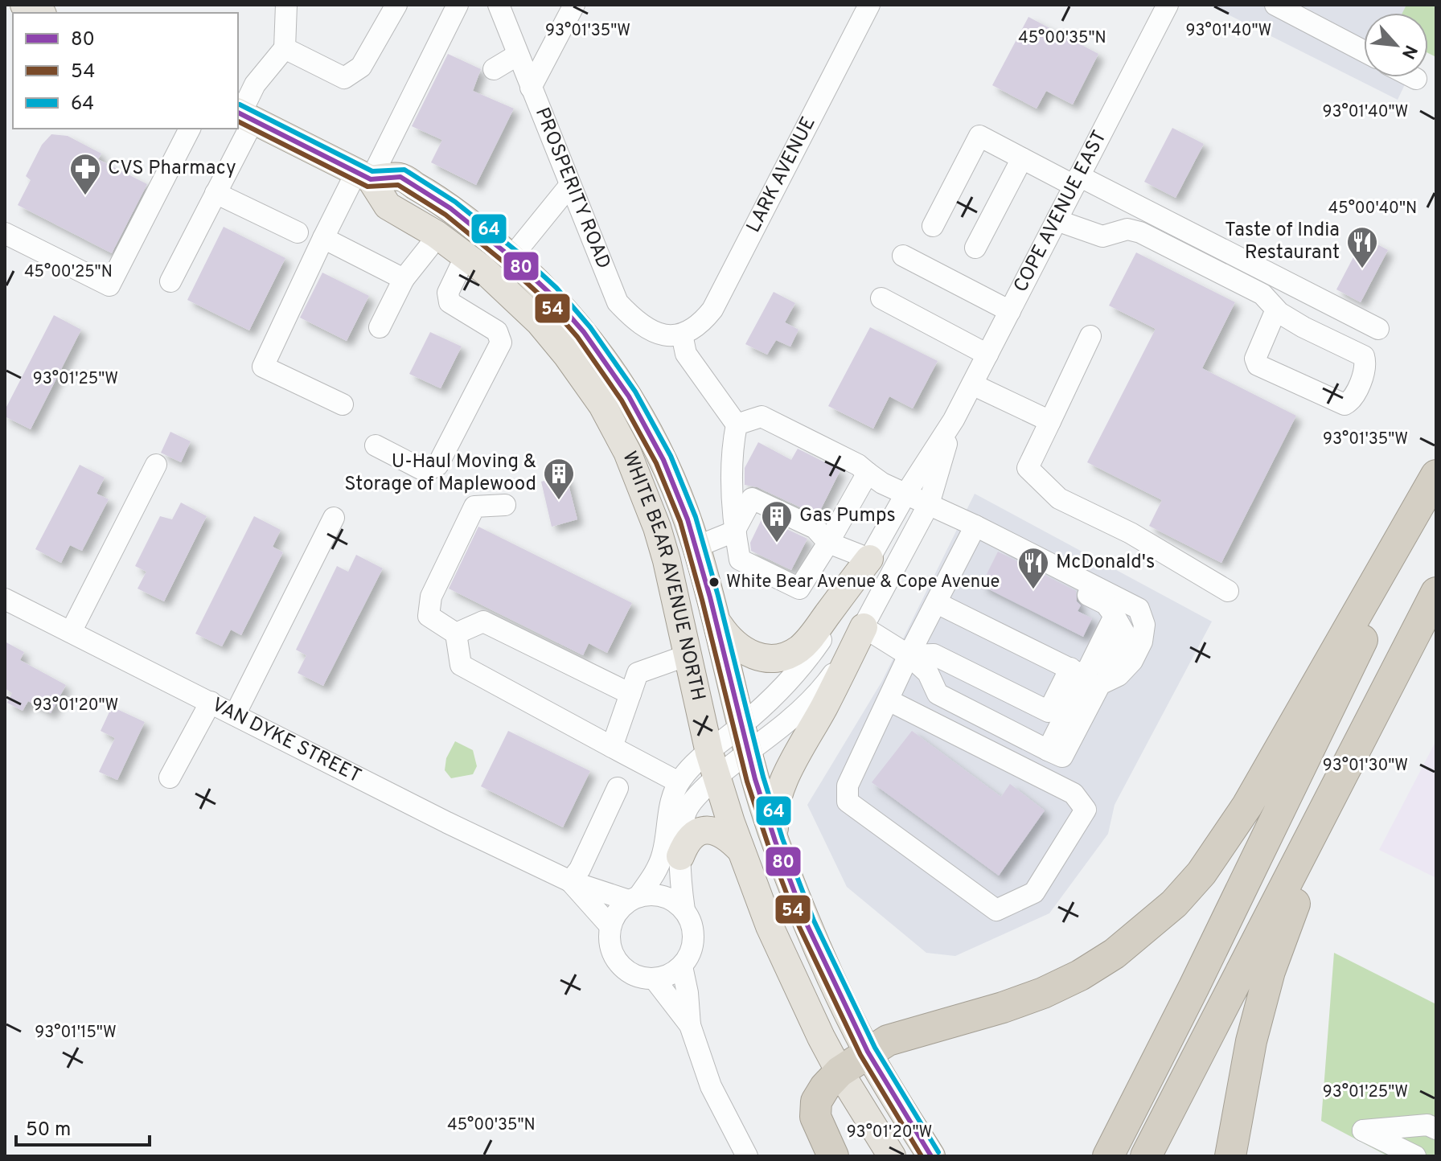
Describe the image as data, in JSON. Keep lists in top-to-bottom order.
{
  "streets": {
    "main road": ["WHITE BEAR AVENUE NORTH"],
    "street": [
      "LARK AVENUE",
      "PROSPERITY ROAD",
      "COPE AVENUE EAST",
      "VAN DYKE STREET"
    ]
  },
  "crossings": [
    ["LARK AVENUE", "PROSPERITY ROAD"],
    ["COPE AVENUE EAST", "WHITE BEAR AVENUE NORTH"],
    ["COPE AVENUE EAST", "VAN DYKE STREET"]
  ],
  "places": {
    "pharmacy": ["CVS Pharmacy"],
    "restaurant": ["Taste of India Restaurant", "McDonald's"],
    "building": ["U-Haul Moving & Storage of Maplewood", "Gas Pumps"],
    "other": ["White Bear Avenue & Cope Avenue"]
  },
  "lines": ["transit line 64", "transit line 80", "transit line 54"],
  "legend": ["80", "54", "64"],
  "scale_bar": "50 m",
  "north": "bottom right",
  "coordinates": [
    "93°01'40\"W",
    "93°01'35\"W",
    "45°00'35\"N",
    "45°00'40\"N",
    "45°00'25\"N",
    "93°01'25\"W",
    "93°01'20\"W",
    "93°01'30\"W",
    "93°01'15\"W"
  ]
}
